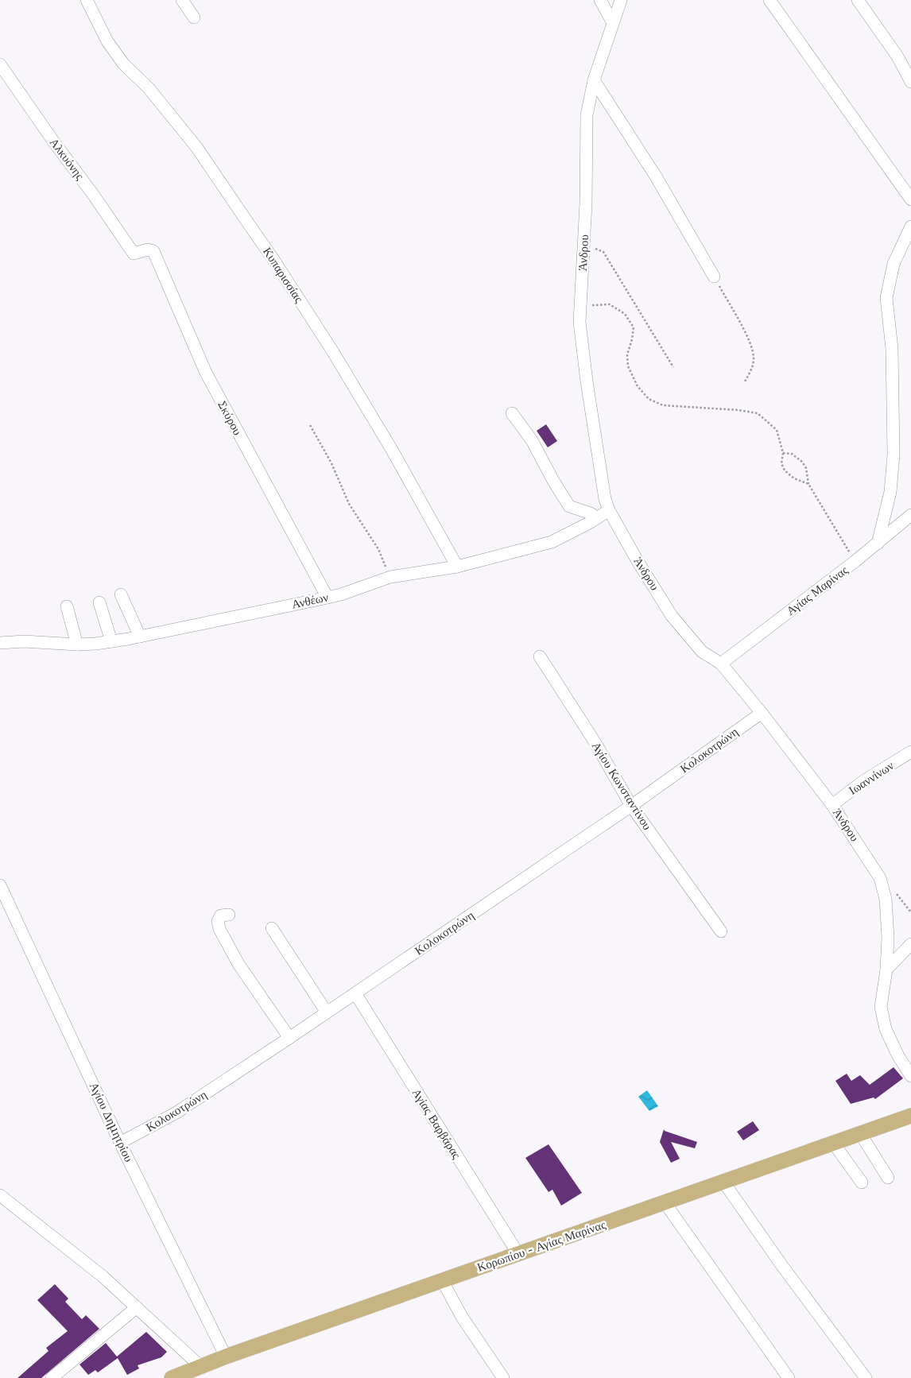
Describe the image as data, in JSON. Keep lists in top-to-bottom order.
{
  "streets": {
    "main road": ["Κορωπίου - Αγίας Μαρίνας"],
    "street": [
      "Αλκυόνης",
      "Άνδρου",
      "Κυπαρισσίας",
      "Σκύρου",
      "Αγίας Μαρίνας",
      "Ανθέων",
      "Κολοκοτρώνη",
      "Ιωαννίνων",
      "Αγίου Κωνσταντίνου",
      "Αγίου Δημητρίου",
      "Αγίας Βαρβάρας"
    ]
  },
  "crossings": [
    ["Αλκυόνης", "Σκύρου"],
    ["Άνδρου", "Αγίας Μαρίνας"],
    ["Άνδρου", "Ανθέων"],
    ["Άνδρου", "Κολοκοτρώνη"],
    ["Άνδρου", "Ιωαννίνων"],
    ["Κυπαρισσίας", "Ανθέων"],
    ["Σκύρου", "Ανθέων"],
    ["Κολοκοτρώνη", "Αγίου Κωνσταντίνου"],
    ["Κολοκοτρώνη", "Αγίου Δημητρίου"],
    ["Κολοκοτρώνη", "Αγίας Βαρβάρας"],
    ["Αγίου Δημητρίου", "Κορωπίου - Αγίας Μαρίνας"],
    ["Αγίας Βαρβάρας", "Κορωπίου - Αγίας Μαρίνας"]
  ]
}
